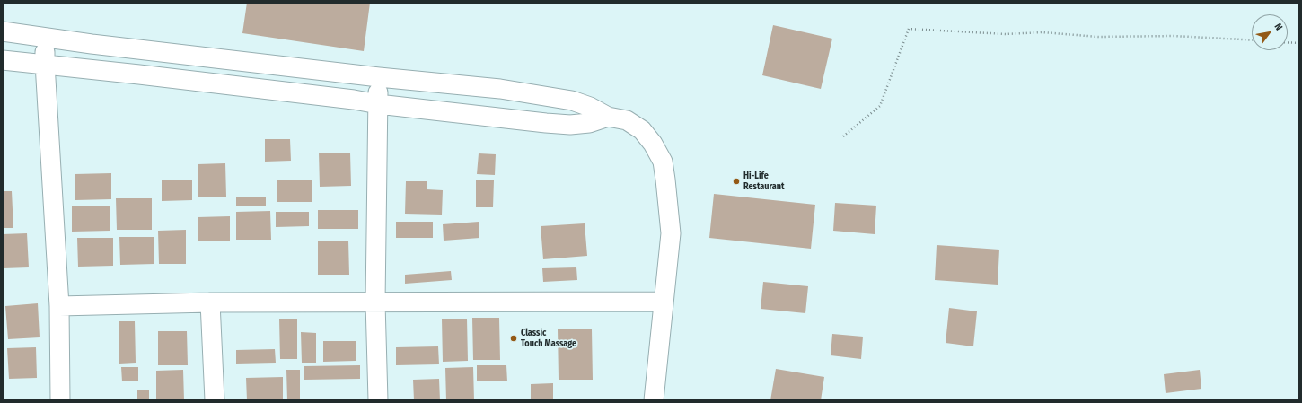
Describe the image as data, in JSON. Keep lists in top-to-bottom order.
{
  "places": ["Hi-Life Restaurant", "Classic Touch Massage"],
  "north": "top right"
}
